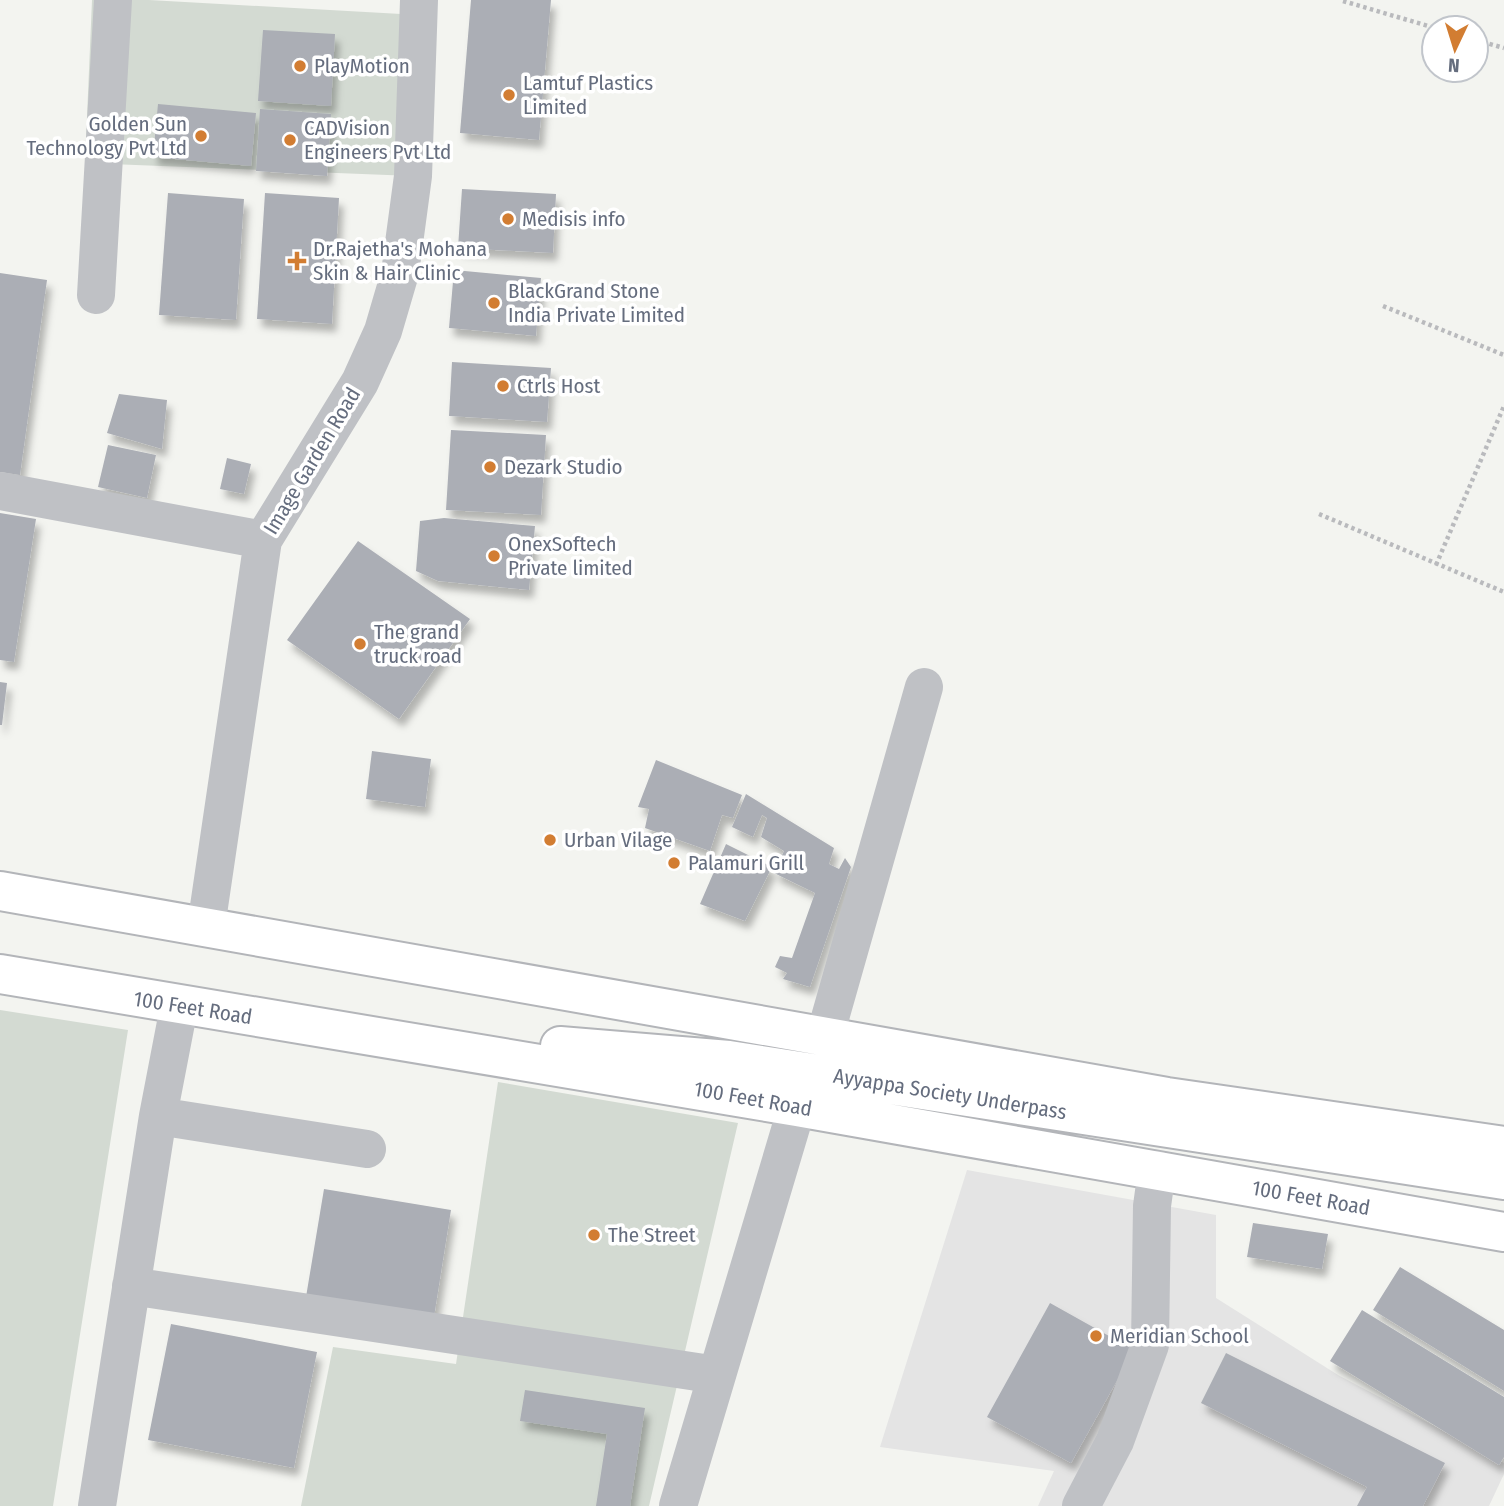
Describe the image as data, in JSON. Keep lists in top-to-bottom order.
{
  "streets": {
    "main road": ["100 Feet Road", "Ayyappa Society Underpass"],
    "street": ["Image Garden Road"]
  },
  "crossings": [
    ["100 Feet Road", "Ayyappa Society Underpass"]
  ],
  "places": {
    "other": [
      "PlayMotion",
      "Lamtuf Plastics Limited",
      "Golden Sun Technology Pvt Ltd",
      "CADVision Engineers Pvt Ltd",
      "Medisis info",
      "BlackGrand Stone India Private Limited",
      "Ctrls Host",
      "Dezark Studio",
      "OnexSoftech Private limited",
      "The grand truck road",
      "Urban Vilage",
      "Palamuri Grill",
      "The Street",
      "Meridian School"
    ],
    "health": ["Dr.Rajetha's Mohana Skin & Hair Clinic"]
  },
  "north": "bottom"
}
